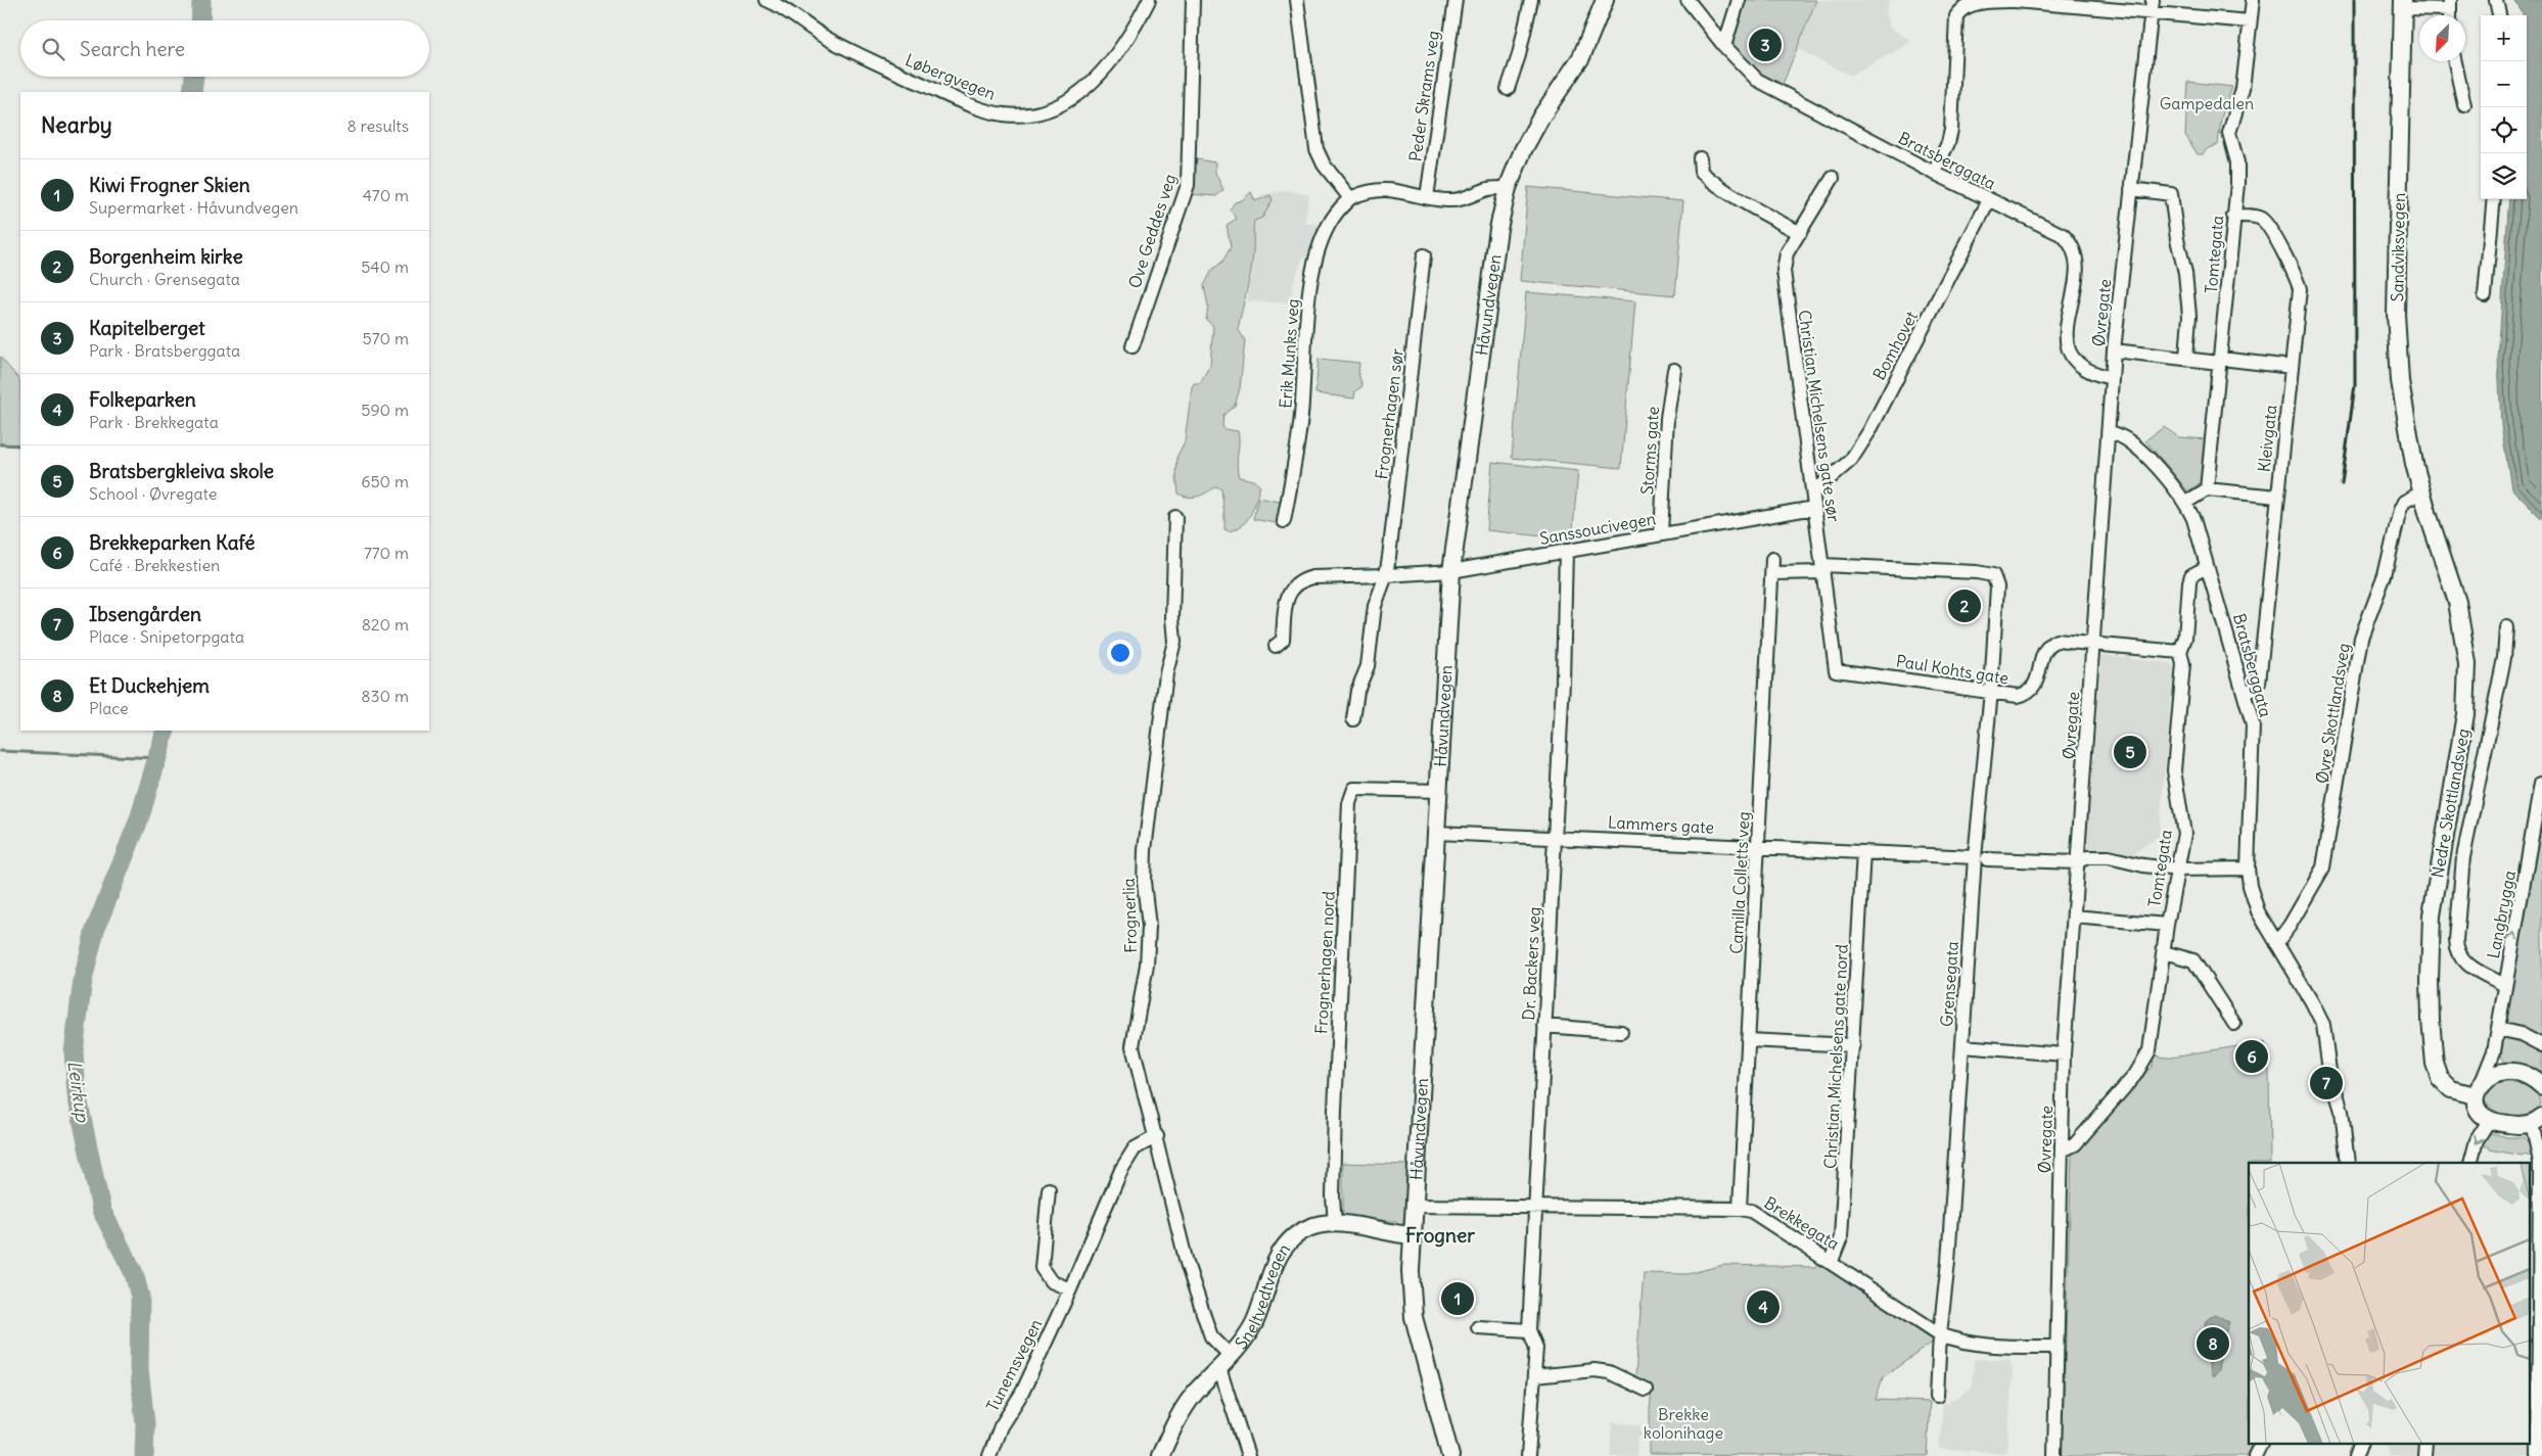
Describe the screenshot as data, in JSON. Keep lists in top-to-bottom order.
{
  "streets": {
    "main road": [
      "Sandviksvegen",
      "Håvundvegen",
      "Nedre Skottlandsveg",
      "Sneltvedtvegen"
    ],
    "street": [
      "Løbergvegen",
      "Peder Skrams veg",
      "Bratsberggata",
      "Ove Geddes veg",
      "Tomtegata",
      "Øvregate",
      "Bomhovet",
      "Erik Munks veg",
      "Frognerhagen sør",
      "Christian Michelsens gate sør",
      "Kleivgata",
      "Storms gate",
      "Sanssoucivegen",
      "Paul Kohts gate",
      "Øvre Skottlandsveg",
      "Lammers gate",
      "Camilla Colletts veg",
      "Langbrygga",
      "Frognerlia",
      "Frognerhagen nord",
      "Dr. Backers veg",
      "Grensegata",
      "Christian Michelsens gate nord",
      "Brekkegata",
      "Tunemsvegen"
    ]
  },
  "crossings": [
    ["Peder Skrams veg", "Erik Munks veg"],
    ["Bratsberggata", "Tomtegata"],
    ["Bratsberggata", "Øvregate"],
    ["Bratsberggata", "Bomhovet"],
    ["Bratsberggata", "Kleivgata"],
    ["Bratsberggata", "Øvre Skottlandsveg"],
    ["Bratsberggata", "Lammers gate"],
    ["Sandviksvegen", "Øvre Skottlandsveg"],
    ["Sandviksvegen", "Nedre Skottlandsveg"],
    ["Tomtegata", "Øvregate"],
    ["Tomtegata", "Kleivgata"],
    ["Tomtegata", "Paul Kohts gate"],
    ["Tomtegata", "Lammers gate"],
    ["Håvundvegen", "Erik Munks veg"],
    ["Håvundvegen", "Sanssoucivegen"],
    ["Håvundvegen", "Lammers gate"],
    ["Håvundvegen", "Frognerhagen nord"],
    ["Håvundvegen", "Brekkegata"],
    ["Håvundvegen", "Sneltvedtvegen"],
    ["Øvregate", "Paul Kohts gate"],
    ["Øvregate", "Lammers gate"],
    ["Øvregate", "Brekkegata"],
    ["Bomhovet", "Christian Michelsens gate sør"],
    ["Frognerhagen sør", "Sanssoucivegen"],
    ["Christian Michelsens gate sør", "Sanssoucivegen"],
    ["Christian Michelsens gate sør", "Paul Kohts gate"],
    ["Christian Michelsens gate sør", "Grensegata"],
    ["Storms gate", "Sanssoucivegen"],
    ["Sanssoucivegen", "Dr. Backers veg"],
    ["Paul Kohts gate", "Grensegata"],
    ["Øvre Skottlandsveg", "Nedre Skottlandsveg"],
    ["Nedre Skottlandsveg", "Langbrygga"],
    ["Lammers gate", "Camilla Colletts veg"],
    ["Lammers gate", "Dr. Backers veg"],
    ["Lammers gate", "Grensegata"],
    ["Lammers gate", "Christian Michelsens gate nord"],
    ["Camilla Colletts veg", "Brekkegata"],
    ["Frognerlia", "Sneltvedtvegen"],
    ["Frognerlia", "Tunemsvegen"],
    ["Frognerhagen nord", "Sneltvedtvegen"],
    ["Dr. Backers veg", "Brekkegata"],
    ["Grensegata", "Brekkegata"],
    ["Christian Michelsens gate nord", "Brekkegata"]
  ],
  "districts": ["Frogner"],
  "water": ["Leirkup"],
  "parks": ["Gampedalen", "Brekke kolonihage"],
  "north": "bottom left",
  "page": {
    "map_buttons": ["+", "−"],
    "search": "Search here",
    "pins": [
      "3",
      "2",
      "5",
      "6",
      "7",
      "1",
      "4",
      "8"
    ],
    "heading": ["Nearby", "8 results"],
    "list": [
      {
        "mark": "1",
        "name": "Kiwi Frogner Skien",
        "note": "Supermarket · Håvundvegen",
        "value": "470 m"
      },
      {
        "mark": "2",
        "name": "Borgenheim kirke",
        "note": "Church · Grensegata",
        "value": "540 m"
      },
      {
        "mark": "3",
        "name": "Kapitelberget",
        "note": "Park · Bratsberggata",
        "value": "570 m"
      },
      {
        "mark": "4",
        "name": "Folkeparken",
        "note": "Park · Brekkegata",
        "value": "590 m"
      },
      {
        "mark": "5",
        "name": "Bratsbergkleiva skole",
        "note": "School · Øvregate",
        "value": "650 m"
      },
      {
        "mark": "6",
        "name": "Brekkeparken Kafé",
        "note": "Café · Brekkestien",
        "value": "770 m"
      },
      {
        "mark": "7",
        "name": "Ibsengården",
        "note": "Place · Snipetorpgata",
        "value": "820 m"
      },
      {
        "mark": "8",
        "name": "Et Duckehjem",
        "note": "Place",
        "value": "830 m"
      }
    ]
  }
}
